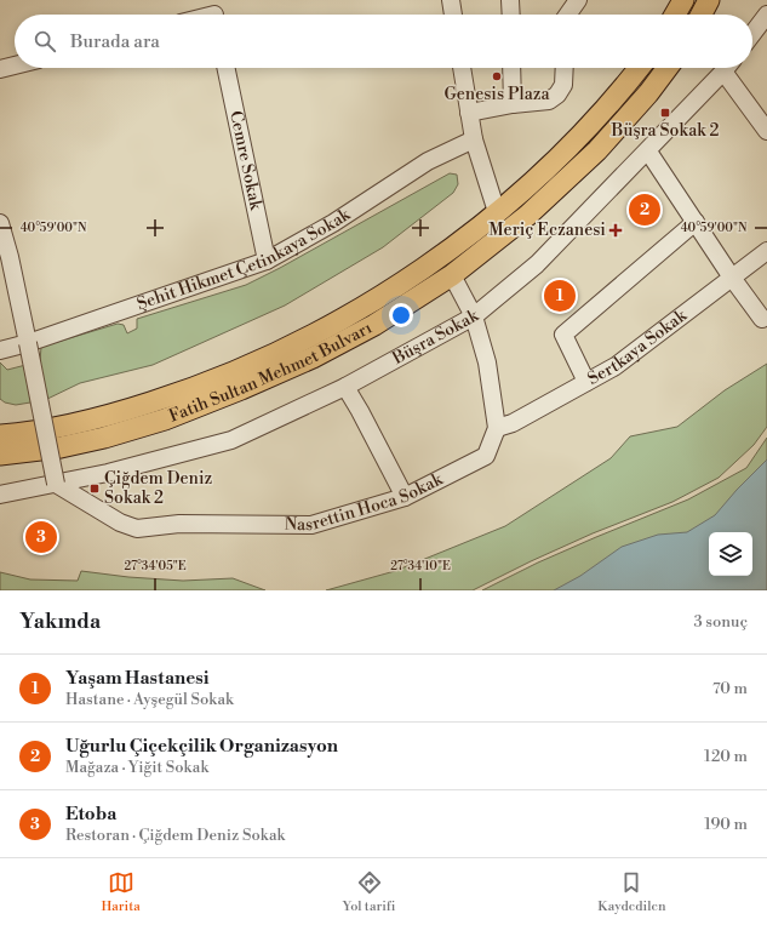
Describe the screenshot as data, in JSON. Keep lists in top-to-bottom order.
{
  "streets": {
    "main road": ["Fatih Sultan Mehmet Bulvarı"],
    "street": [
      "Cemre Sokak",
      "Şehit Hikmet Çetinkaya Sokak",
      "Büşra Sokak",
      "Sertkaya Sokak",
      "Nasrettin Hoca Sokak"
    ]
  },
  "crossings": [
    ["Cemre Sokak", "Şehit Hikmet Çetinkaya Sokak"],
    ["Büşra Sokak", "Nasrettin Hoca Sokak"],
    ["Sertkaya Sokak", "Nasrettin Hoca Sokak"],
    ["Fatih Sultan Mehmet Bulvarı", "Nasrettin Hoca Sokak"]
  ],
  "places": {
    "other": ["Genesis Plaza"],
    "transit": ["Büşra Sokak 2", "Çiğdem Deniz Sokak 2"],
    "health": ["Meriç Eczanesi"]
  },
  "page": {
    "search": "Burada ara",
    "pins": ["2", "1", "3"],
    "heading": ["Yakında", "3 sonuç"],
    "list": [
      {
        "mark": "1",
        "name": "Yaşam Hastanesi",
        "note": "Hastane · Ayşegül Sokak",
        "value": "70 m"
      },
      {
        "mark": "2",
        "name": "Uğurlu Çiçekçilik Organizasyon",
        "note": "Mağaza · Yiğit Sokak",
        "value": "120 m"
      },
      {
        "mark": "3",
        "name": "Etoba",
        "note": "Restoran · Çiğdem Deniz Sokak",
        "value": "190 m"
      }
    ],
    "nav": ["Harita", "Yol tarifi", "Kaydedilen"]
  },
  "coordinates": ["40°59'00\"N", "27°34'05\"E", "27°34'10\"E"]
}
